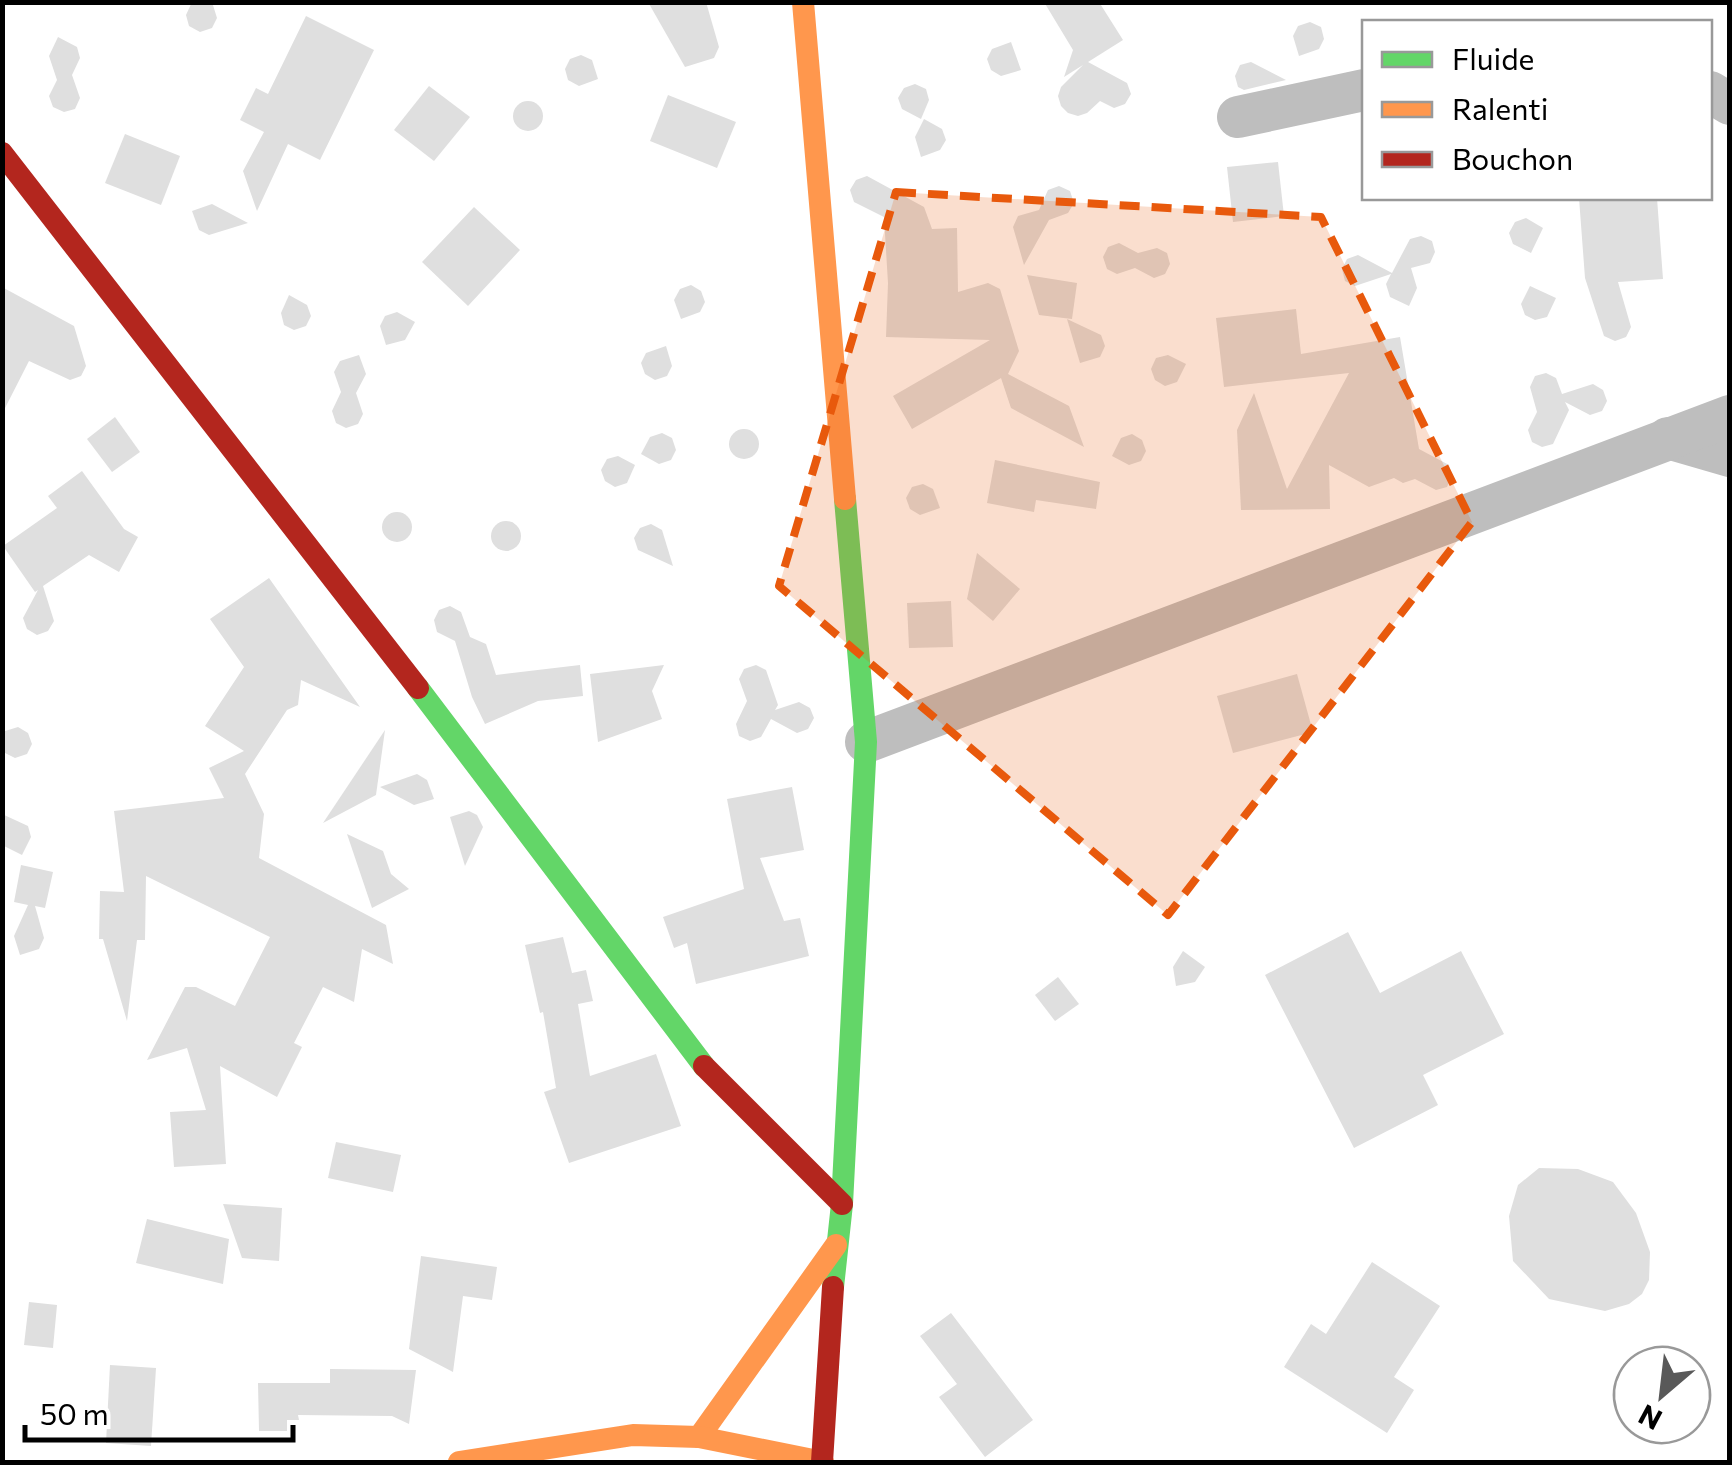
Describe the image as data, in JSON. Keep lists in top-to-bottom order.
{
  "legend": ["Fluide", "Ralenti", "Bouchon"],
  "scale_bar": "50 m",
  "north": "bottom left"
}
